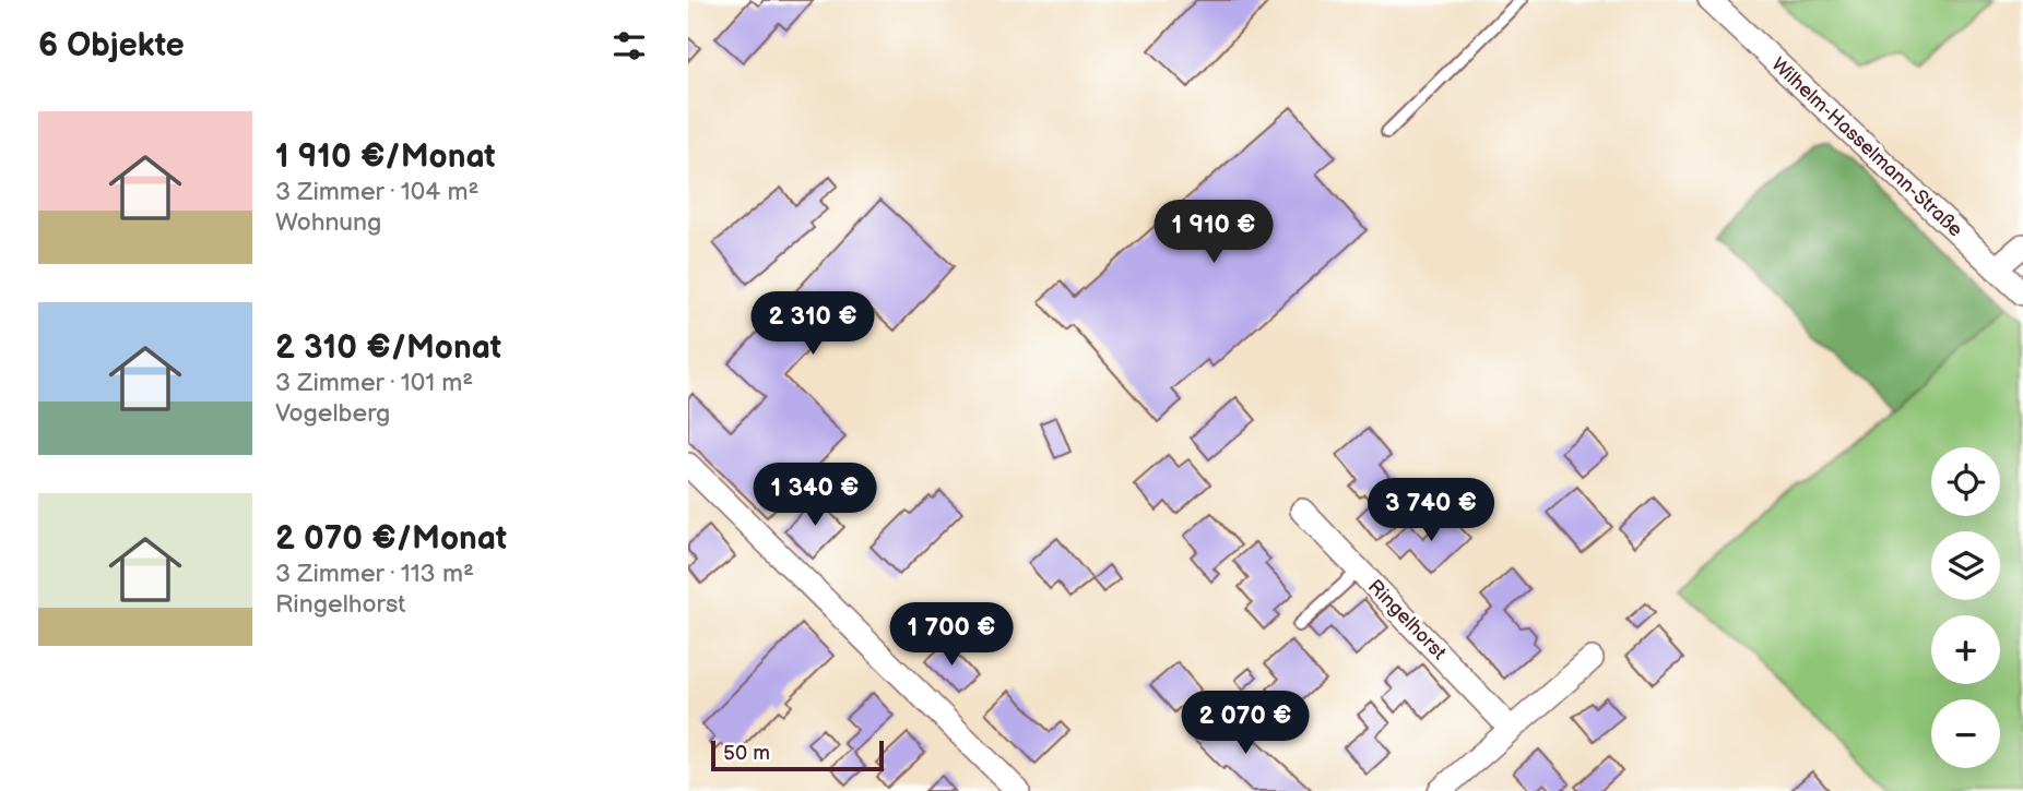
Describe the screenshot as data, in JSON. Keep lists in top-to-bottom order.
{
  "streets": {
    "street": ["Wilhelm-Hasselmann-Straße", "Ringelhorst"]
  },
  "scale_bar": "50 m",
  "page": {
    "heading": "6 Objekte",
    "list": [
      {
        "name": "1 910 €/Monat",
        "note": "3 Zimmer · 104 m² · Wohnung"
      },
      {
        "name": "2 310 €/Monat",
        "note": "3 Zimmer · 101 m² · Vogelberg"
      },
      {
        "name": "2 070 €/Monat",
        "note": "3 Zimmer · 113 m² · Ringelhorst"
      }
    ],
    "price": [
      "1 910 €",
      "2 310 €",
      "1 340 €",
      "3 740 €",
      "1 700 €",
      "2 070 €"
    ],
    "map_buttons": ["+", "−"],
    "scale": "50 m"
  }
}
